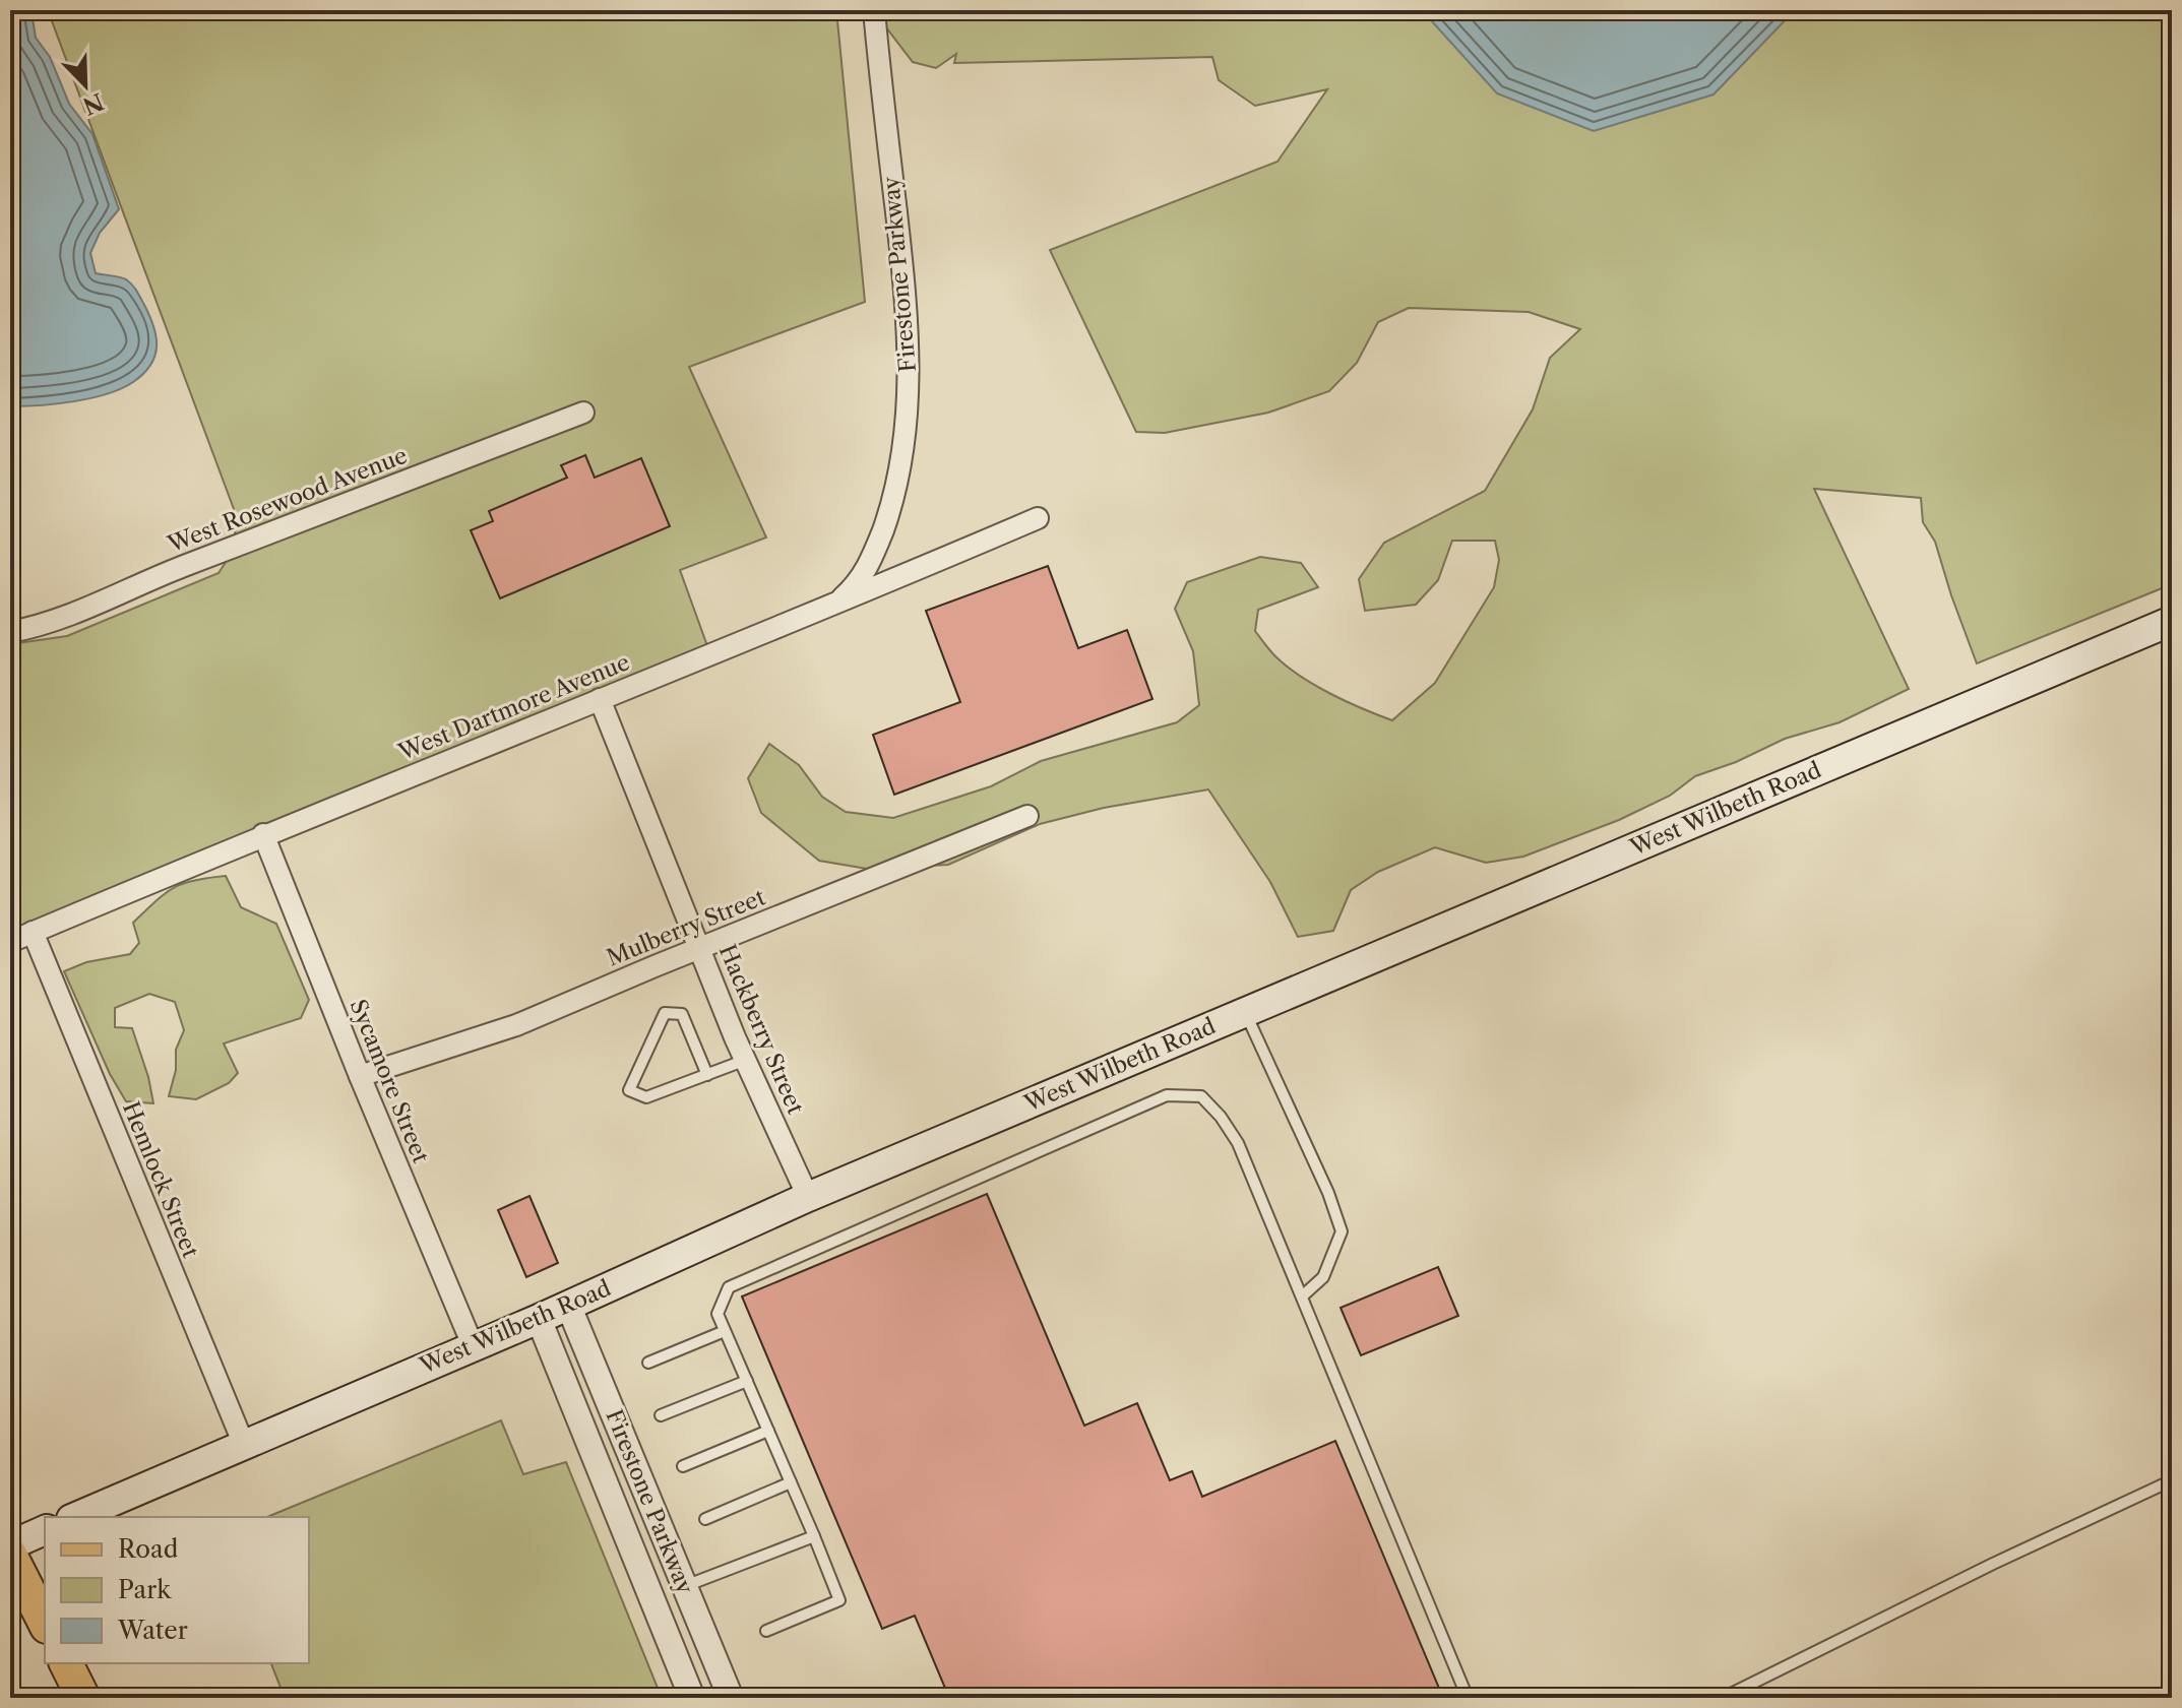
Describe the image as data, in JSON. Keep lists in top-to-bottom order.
{
  "streets": {
    "main road": ["West Wilbeth Road"],
    "street": [
      "Firestone Parkway",
      "West Rosewood Avenue",
      "West Dartmore Avenue",
      "Mulberry Street",
      "Hackberry Street",
      "Sycamore Street",
      "Hemlock Street"
    ]
  },
  "crossings": [
    ["Firestone Parkway", "West Dartmore Avenue"],
    ["Firestone Parkway", "West Wilbeth Road"],
    ["West Dartmore Avenue", "Hackberry Street"],
    ["West Dartmore Avenue", "Sycamore Street"],
    ["West Dartmore Avenue", "Hemlock Street"],
    ["West Wilbeth Road", "Hackberry Street"],
    ["West Wilbeth Road", "Sycamore Street"],
    ["West Wilbeth Road", "Hemlock Street"],
    ["Mulberry Street", "Hackberry Street"],
    ["Mulberry Street", "Sycamore Street"]
  ],
  "legend": ["Road", "Park", "Water"],
  "north": "bottom right"
}
